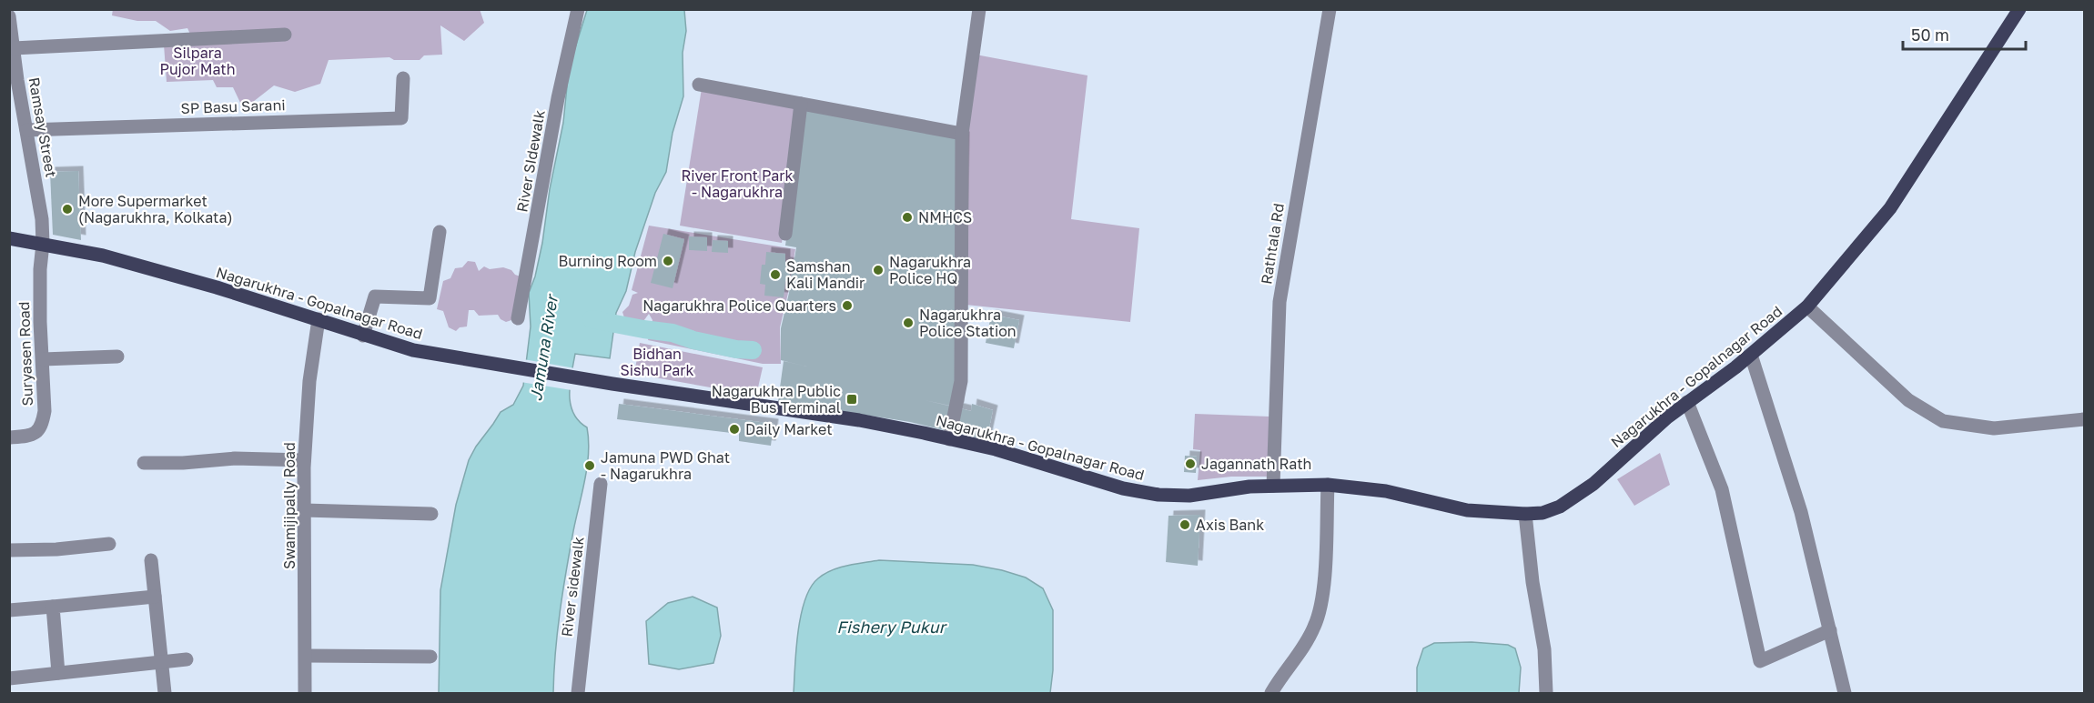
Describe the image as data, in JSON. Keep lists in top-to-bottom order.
{
  "streets": {
    "main road": ["Nagarukhra - Gopalnagar Road"],
    "street": [
      "SP Basu Sarani",
      "Ramsay Street",
      "River SIdewalk",
      "Rathtala Rd",
      "Suryasen Road",
      "Swamijipally Road",
      "River sidewalk"
    ]
  },
  "crossings": [
    ["SP Basu Sarani", "Ramsay Street"],
    ["Ramsay Street", "Nagarukhra - Gopalnagar Road"],
    ["Ramsay Street", "Suryasen Road"],
    ["Rathtala Rd", "Nagarukhra - Gopalnagar Road"],
    ["Nagarukhra - Gopalnagar Road", "Suryasen Road"],
    ["Nagarukhra - Gopalnagar Road", "Swamijipally Road"]
  ],
  "water": ["Jamuna River", "Fishery Pukur"],
  "parks": ["Silpara Pujor Math", "River Front Park - Nagarukhra", "Bidhan Sishu Park"],
  "places": {
    "other": [
      "More Supermarket (Nagarukhra, Kolkata)",
      "NMHCS",
      "Burning Room",
      "Nagarukhra Police HQ",
      "Samshan Kali Mandir",
      "Nagarukhra Police Quarters",
      "Nagarukhra Police Station",
      "Daily Market",
      "Jagannath Rath",
      "Jamuna PWD Ghat - Nagarukhra",
      "Axis Bank"
    ],
    "transit": ["Nagarukhra Public Bus Terminal"]
  },
  "scale_bar": "50 m"
}
